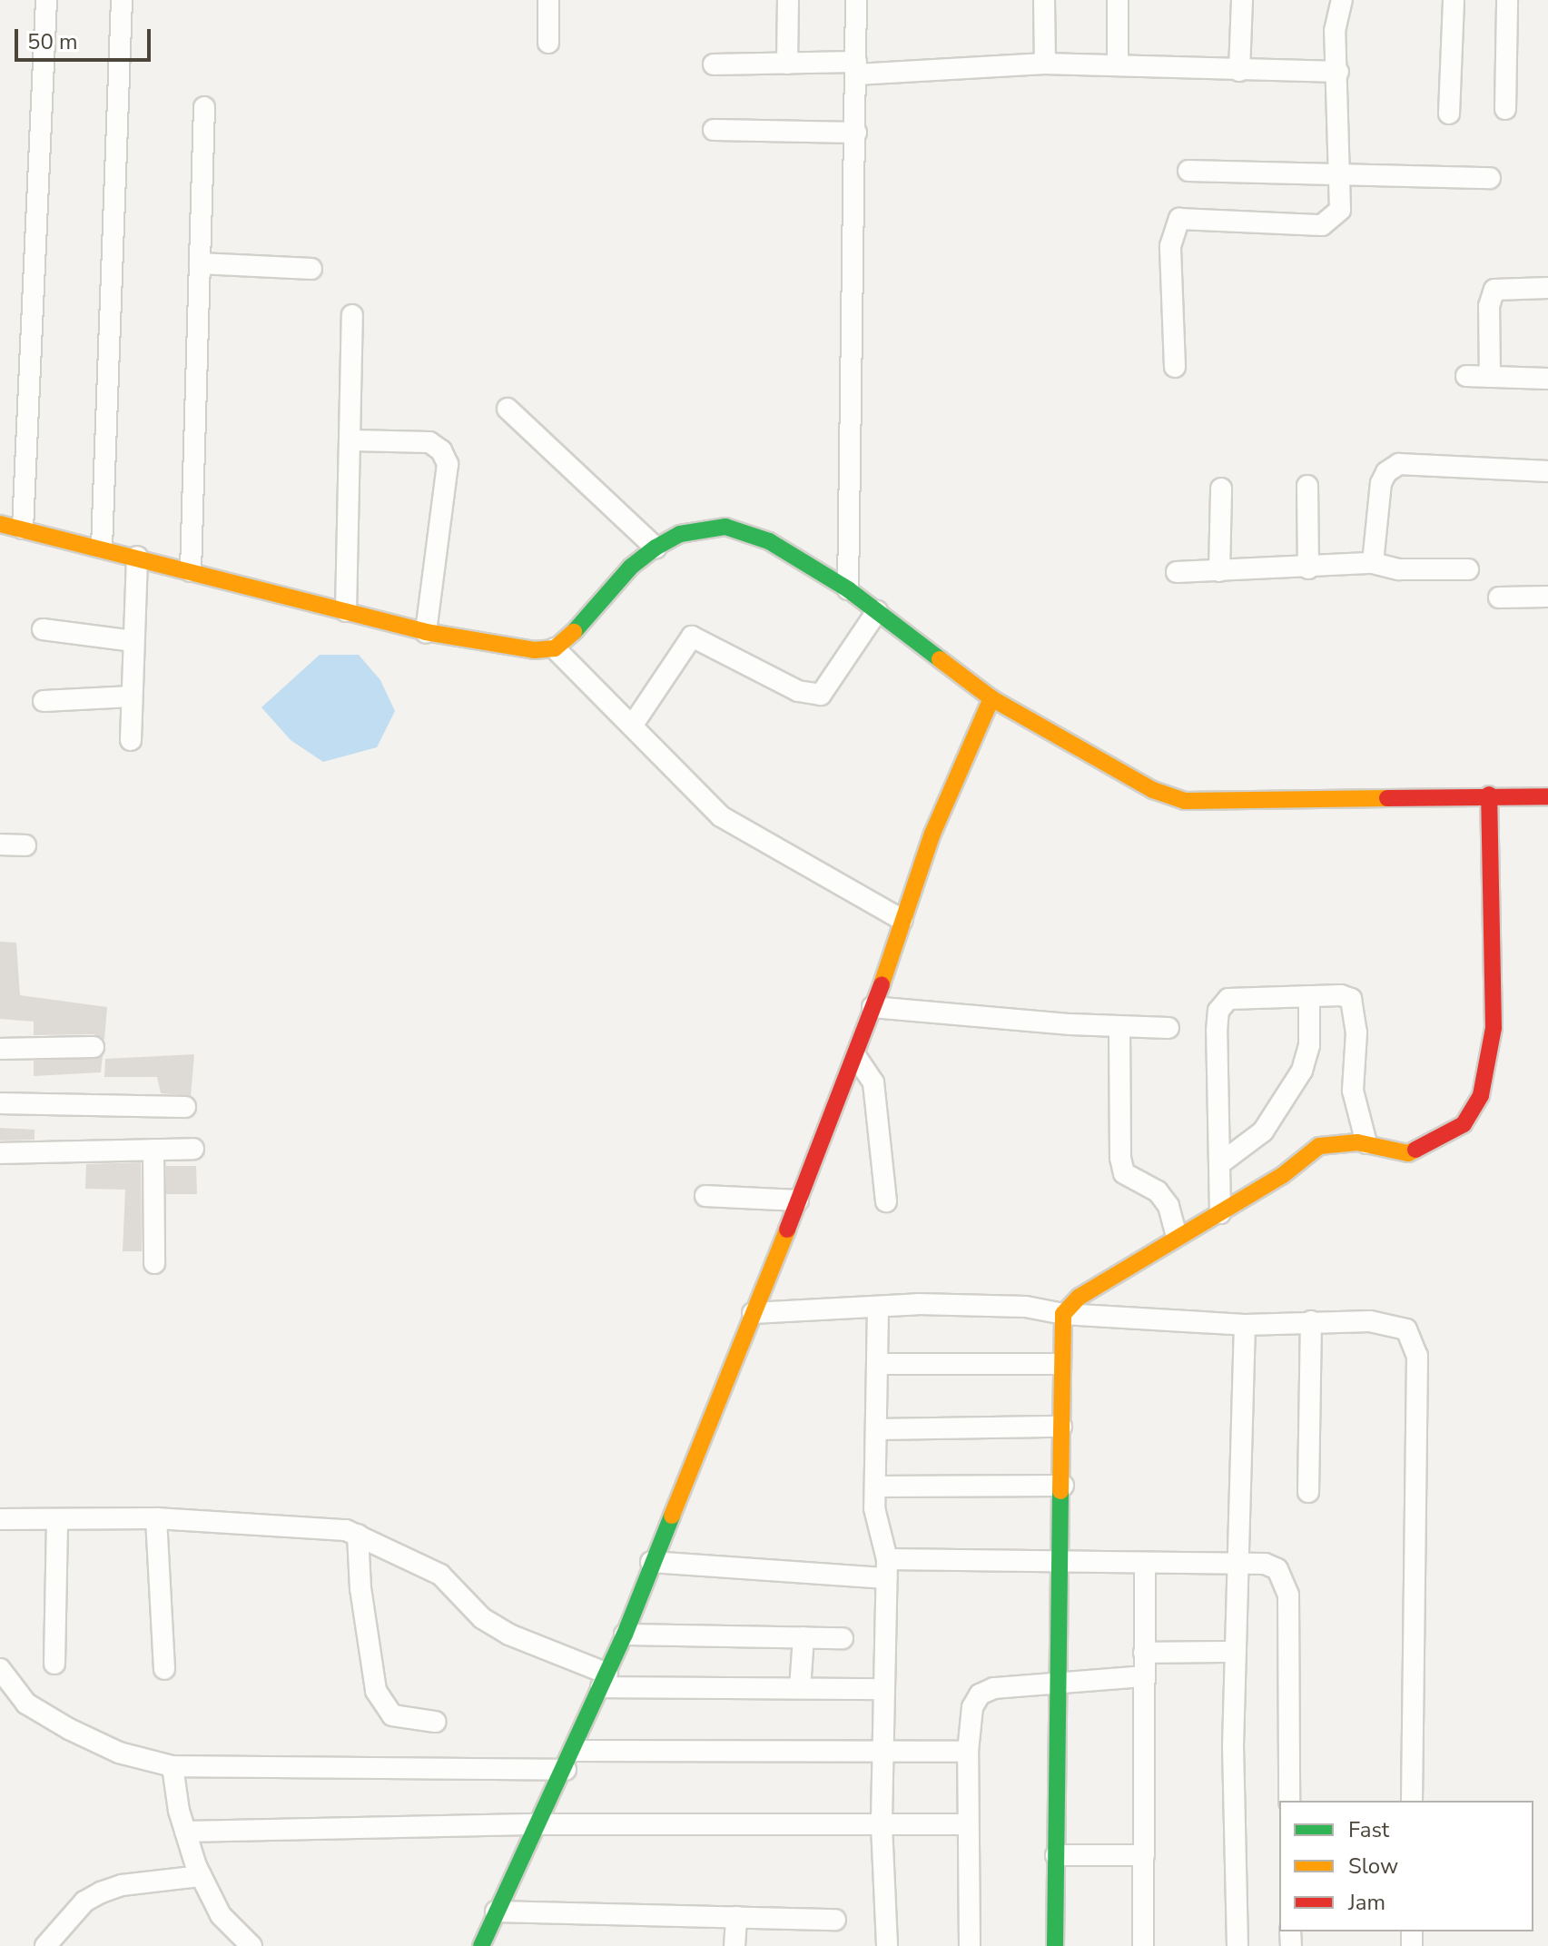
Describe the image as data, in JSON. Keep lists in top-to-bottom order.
{
  "legend": ["Fast", "Slow", "Jam"],
  "scale_bar": "50 m"
}
